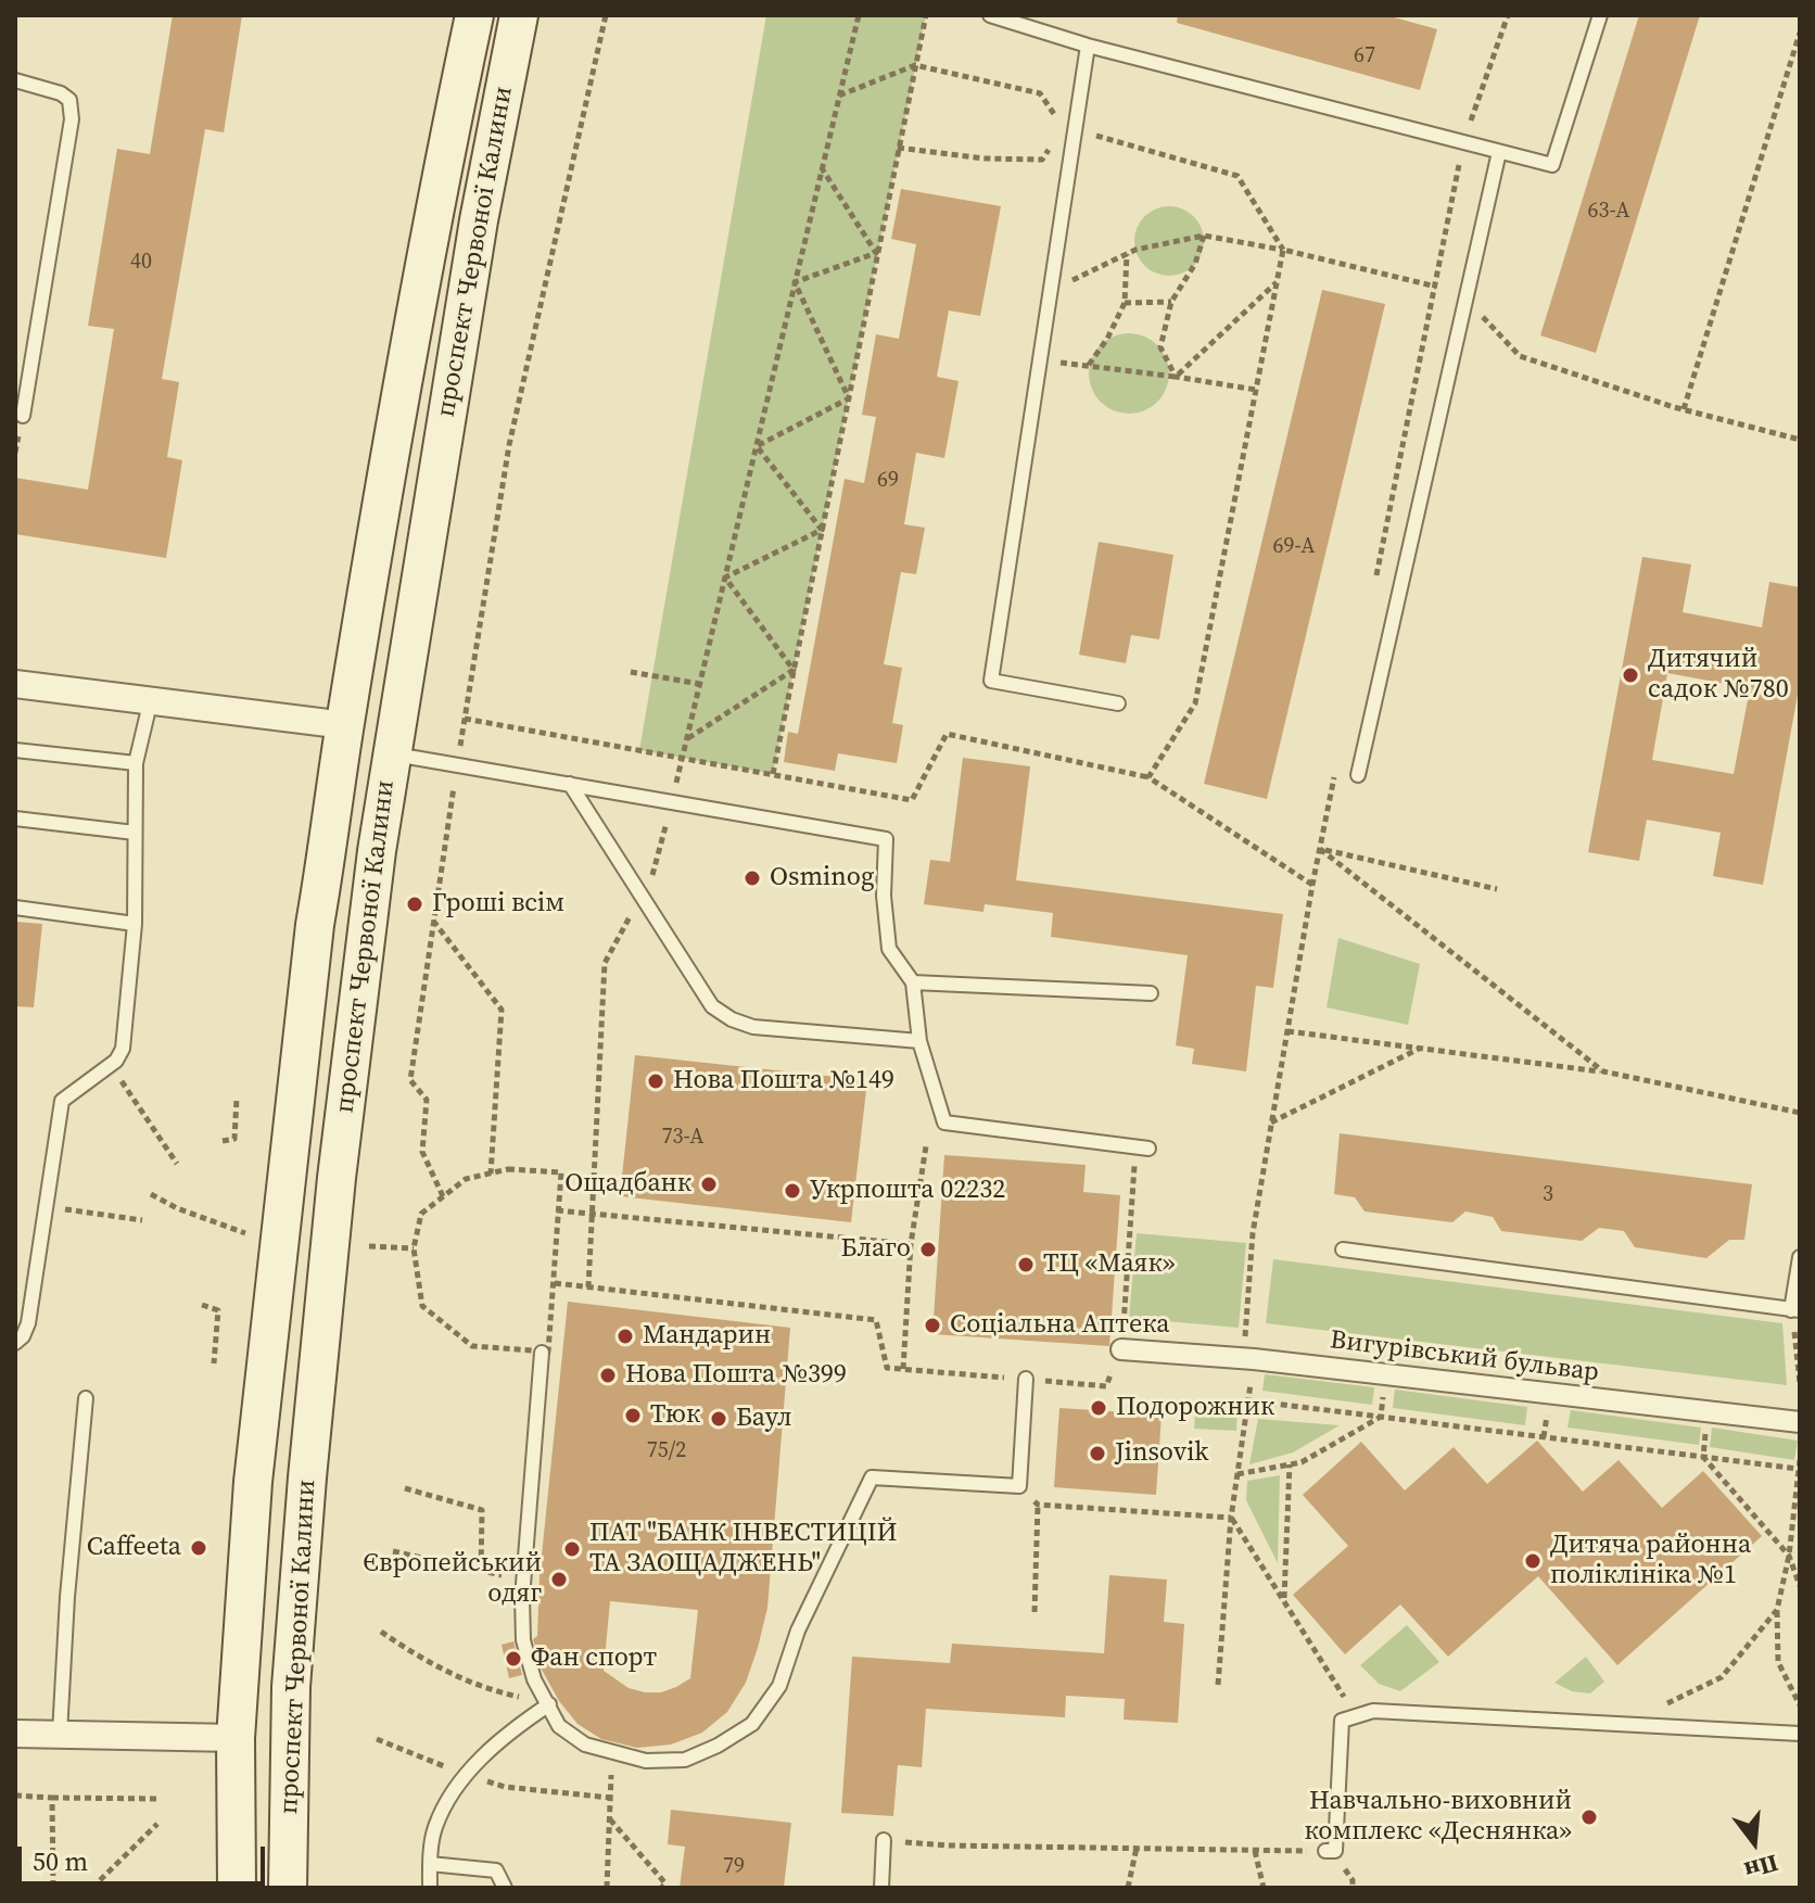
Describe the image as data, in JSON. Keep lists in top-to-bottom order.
{
  "streets": {
    "main road": ["проспект Червоної Калини"],
    "street": ["Вигурівський бульвар"]
  },
  "places": [
    "Дитячий садок №780",
    "Osminog",
    "Гроші всім",
    "Нова Пошта №149",
    "Ощадбанк",
    "Укрпошта 02232",
    "Благо",
    "ТЦ «Маяк»",
    "Соціальна Аптека",
    "Мандарин",
    "Нова Пошта №399",
    "Подорожник",
    "Тюк",
    "Баул",
    "Jinsovik",
    "Caffeeta",
    "ПАТ \"БАНК ІНВЕСТИЦІЙ ТА ЗАОЩАДЖЕНЬ\"",
    "Дитяча районна поліклініка №1",
    "Європейський одяг",
    "Фан спорт",
    "Навчально-виховний комплекс «Деснянка»"
  ],
  "house_numbers": [
    "67",
    "63-А",
    "40",
    "69",
    "69-А",
    "73-А",
    "3",
    "75/2",
    "79"
  ],
  "scale_bar": "50 m",
  "north": "bottom"
}
